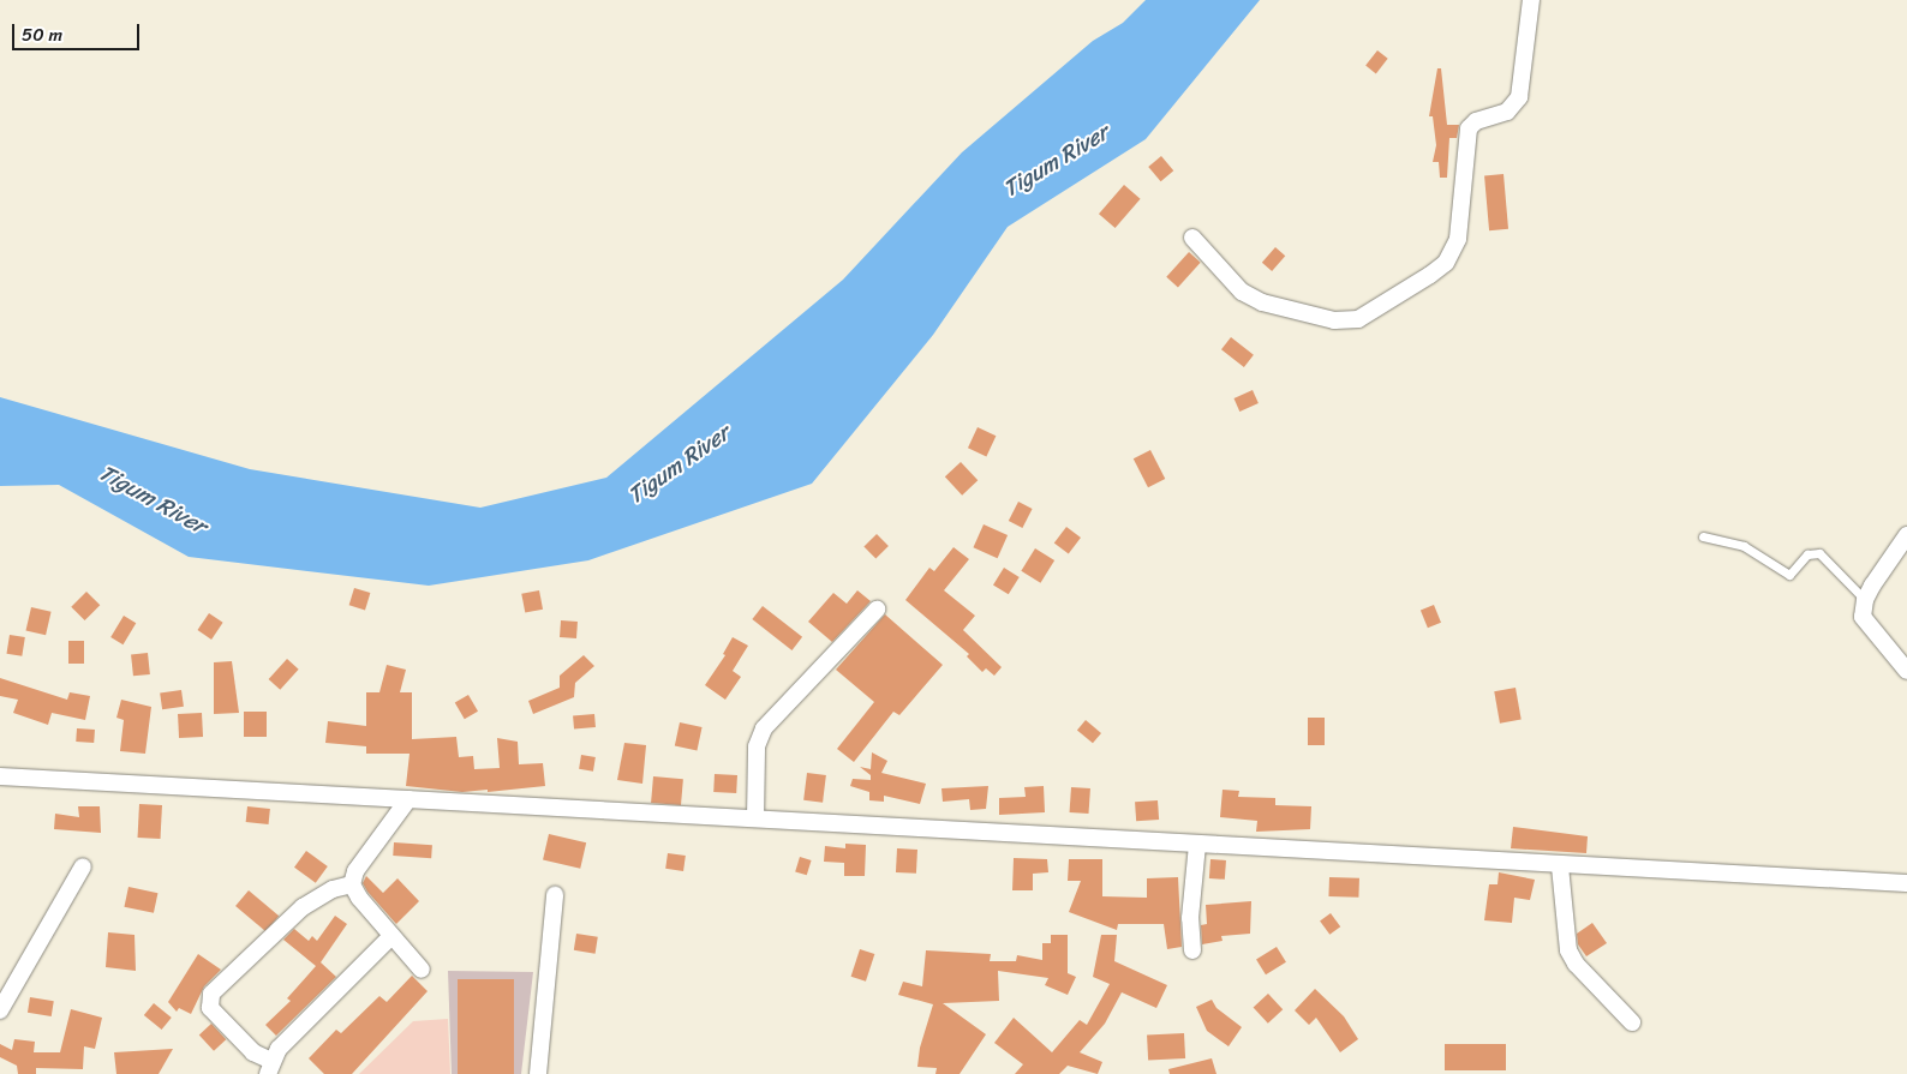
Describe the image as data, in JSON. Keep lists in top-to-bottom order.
{
  "water": ["Tigum River"],
  "scale_bar": "50 m"
}
